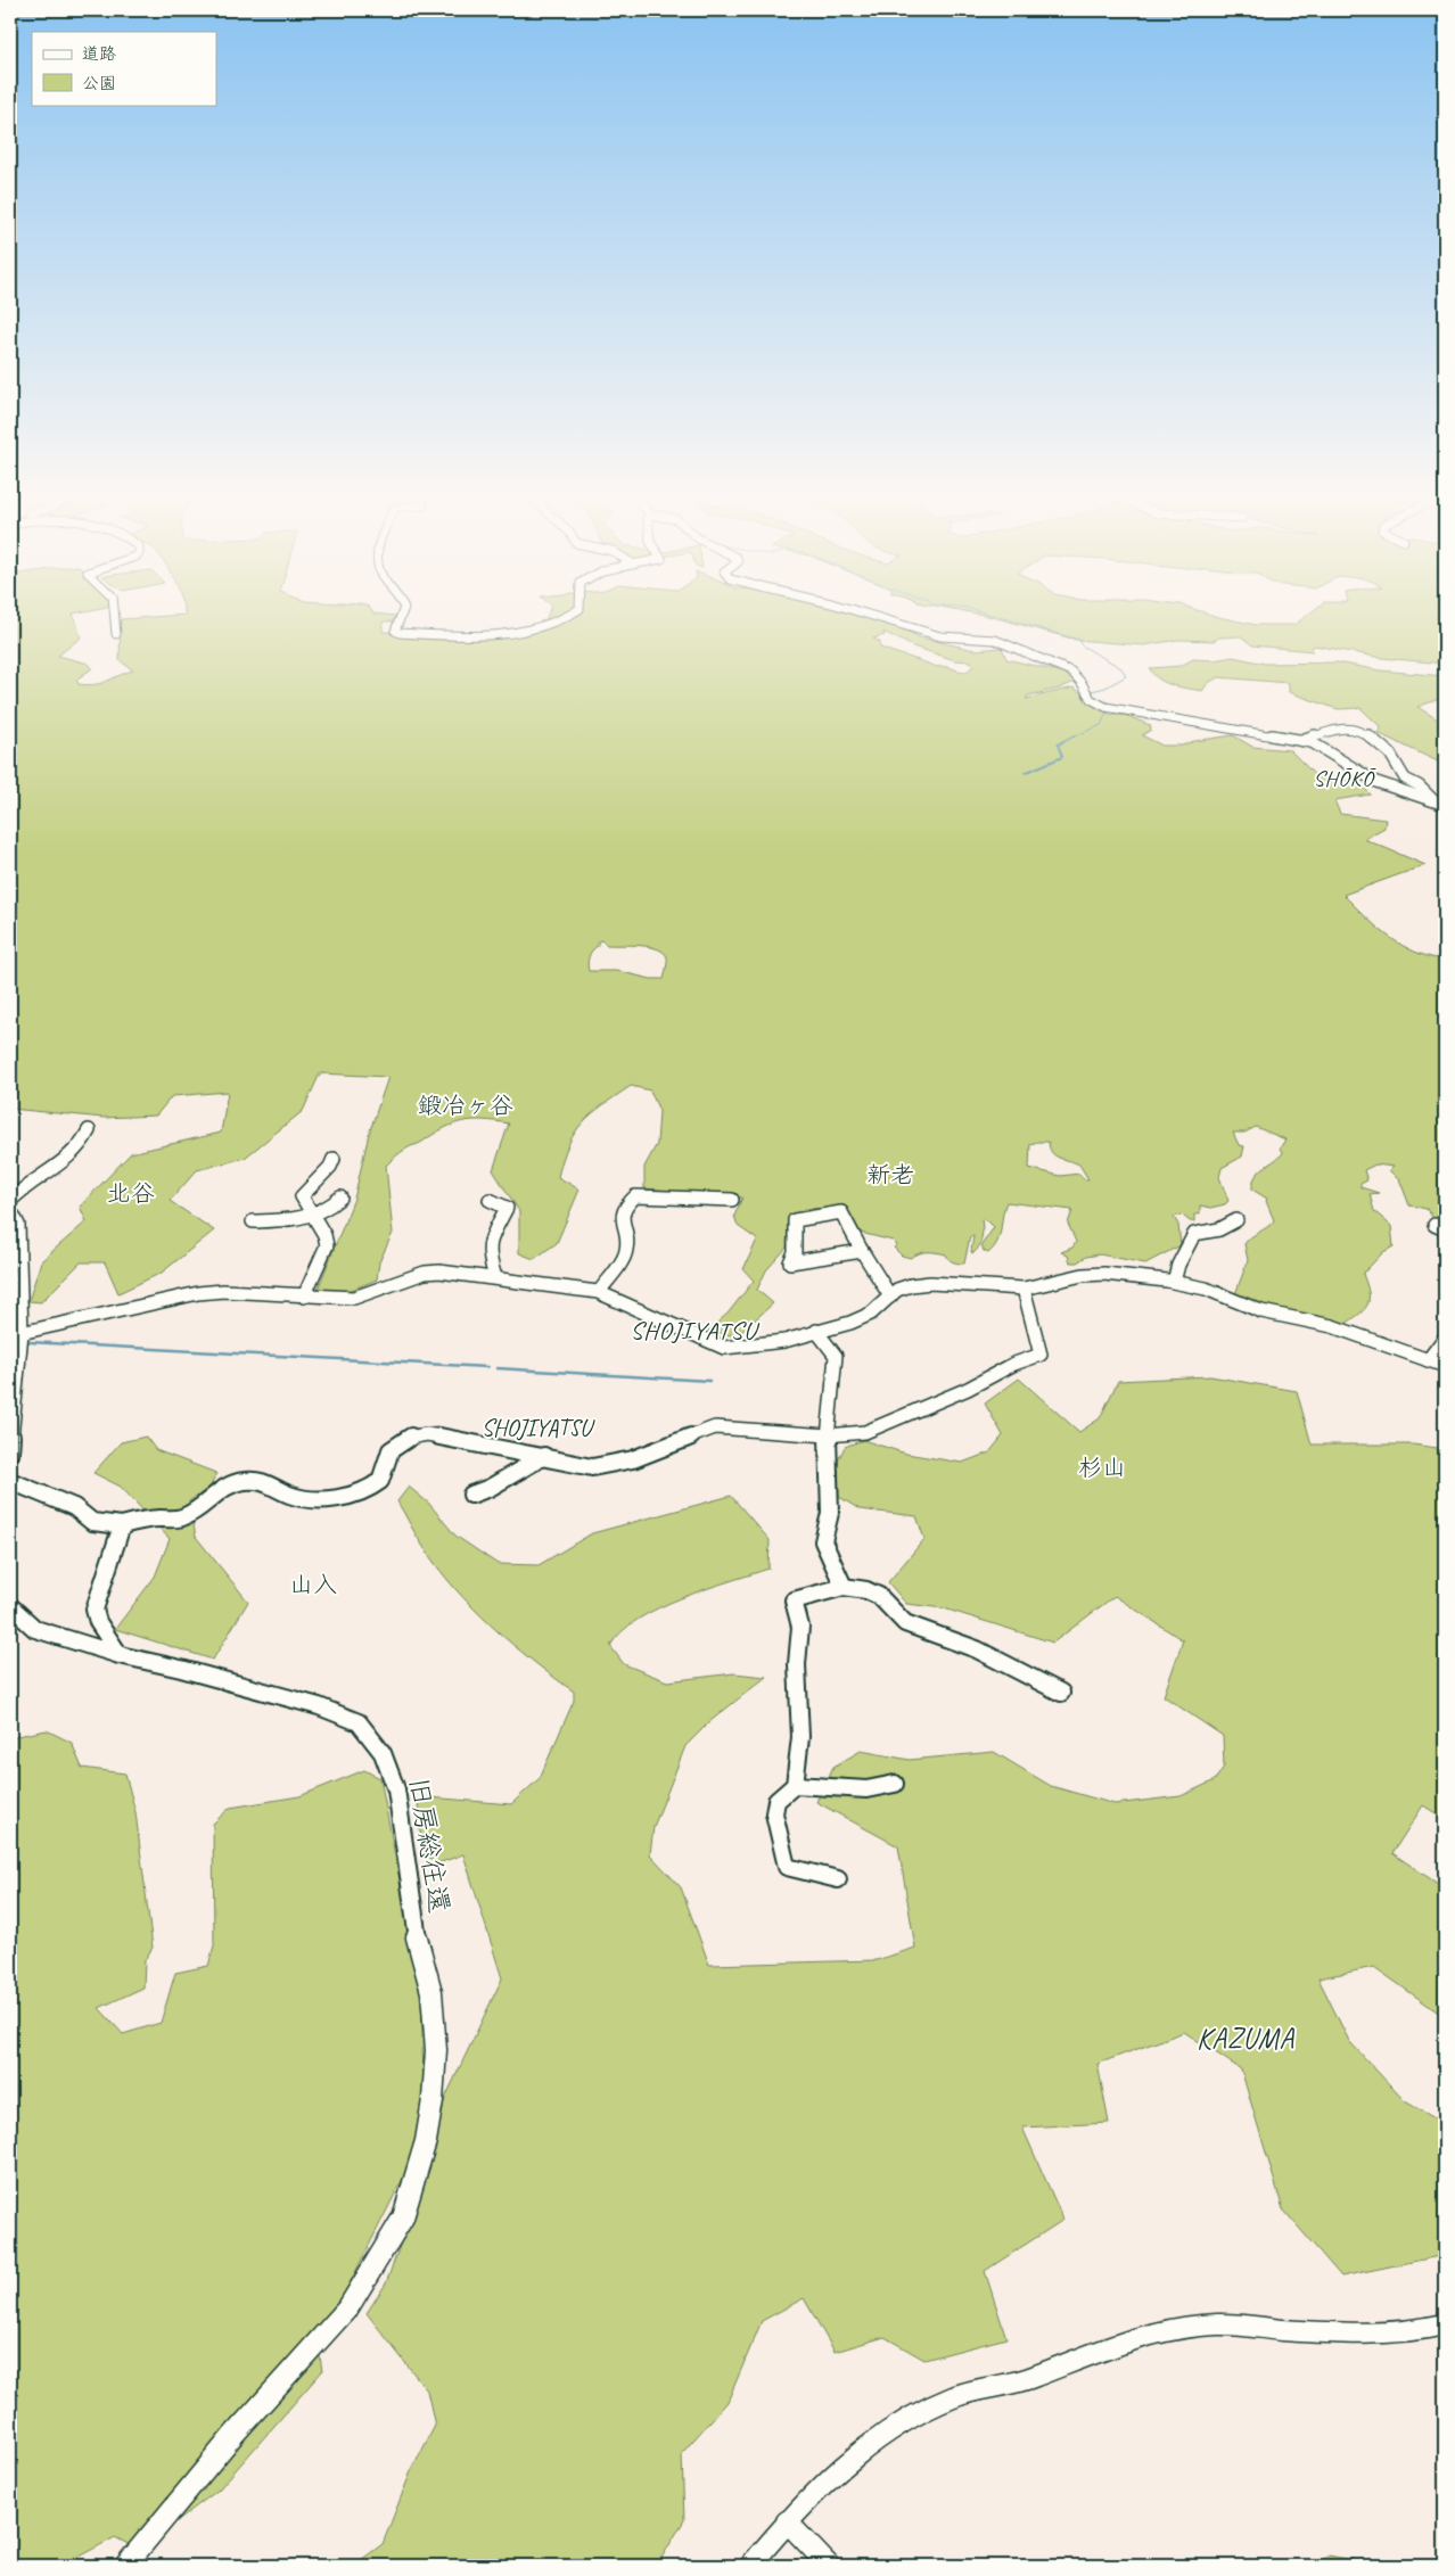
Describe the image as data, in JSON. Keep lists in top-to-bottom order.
{
  "streets": {
    "street": ["旧房総往還"]
  },
  "districts": [
    "SHŌKŌ",
    "鍛冶ヶ谷",
    "新老",
    "北谷",
    "SHOJIYATSU",
    "SHOJIYATSU",
    "杉山",
    "山入",
    "KAZUMA"
  ],
  "legend": ["道路", "公園"]
}
